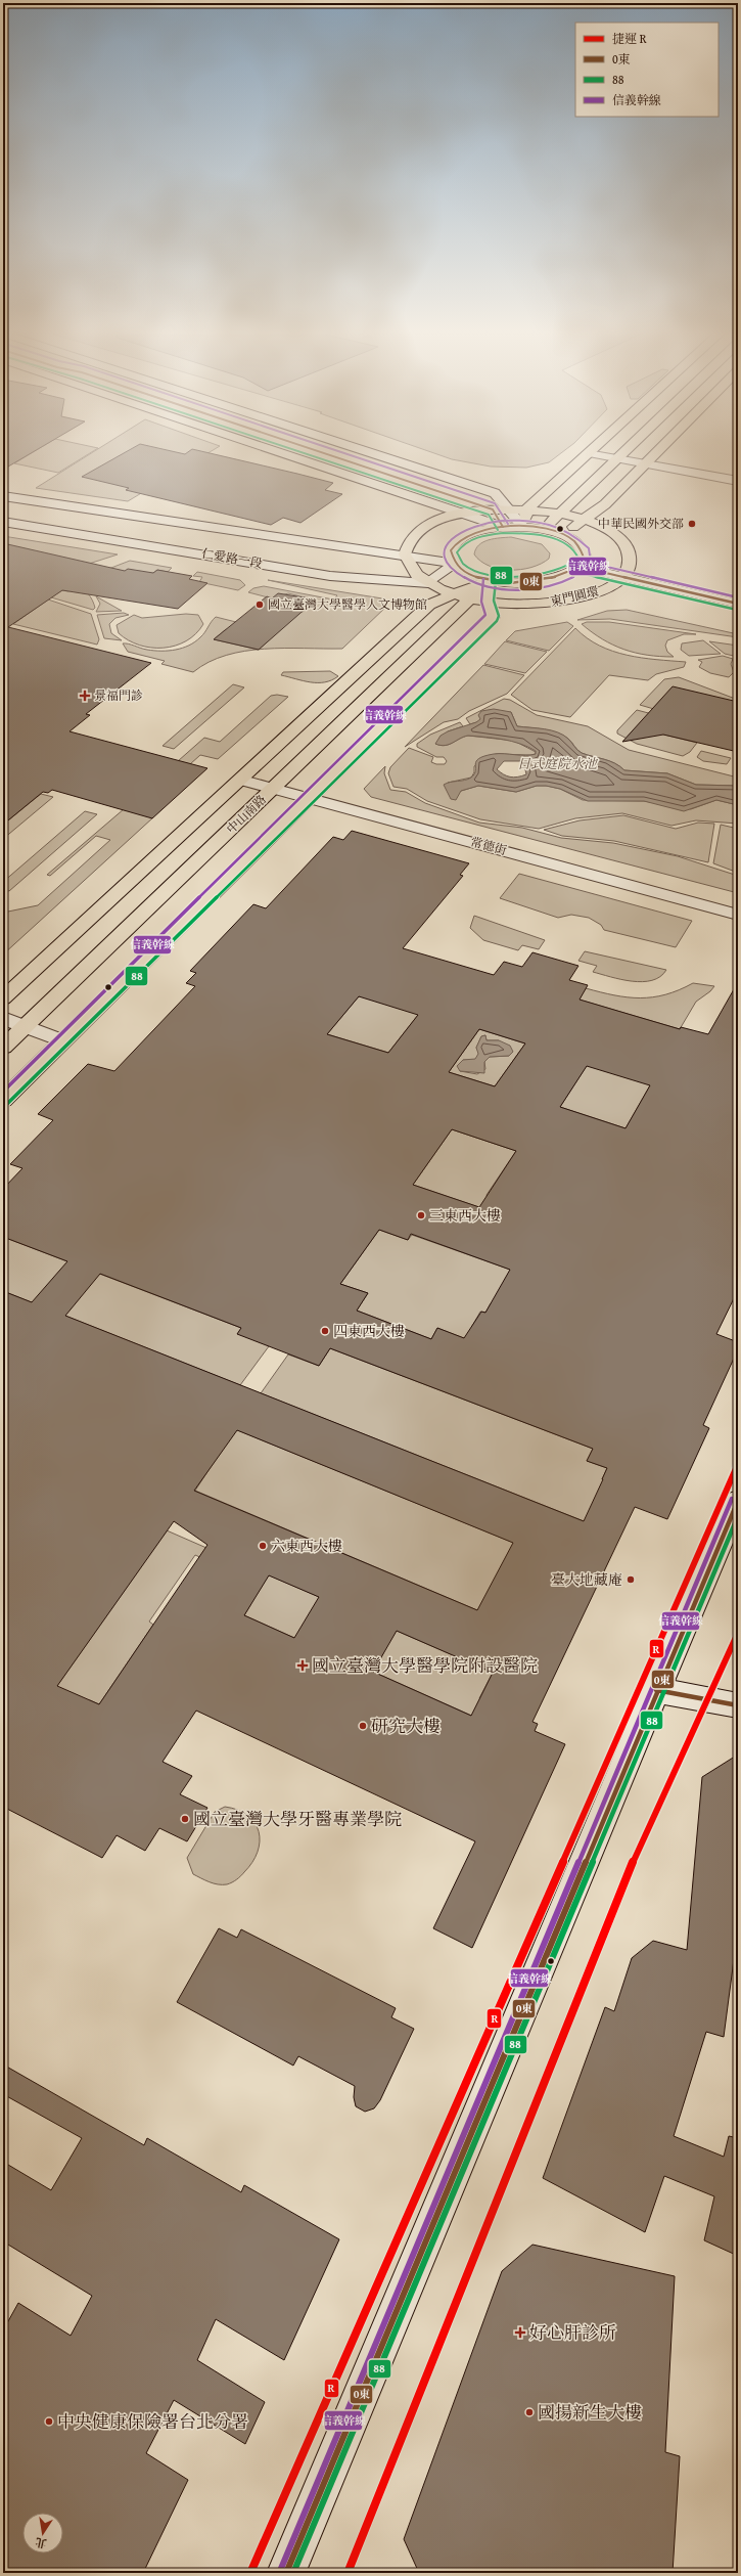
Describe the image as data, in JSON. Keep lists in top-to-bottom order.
{
  "streets": {
    "main road": [
      "仁愛路一段",
      "東門圓環",
      "中山南路",
      "常德街"
    ]
  },
  "crossings": [
    ["仁愛路一段", "東門圓環"],
    ["東門圓環", "中山南路"],
    ["中山南路", "常德街"]
  ],
  "water": ["日式庭院水池"],
  "places": {
    "other": [
      "中華民國外交部",
      "國立臺灣大學醫學人文博物館",
      "三東西大樓",
      "四東西大樓",
      "六東西大樓",
      "臺大地藏庵",
      "研究大樓",
      "國立臺灣大學牙醫專業學院",
      "國揚新生大樓",
      "中央健康保險署台北分署"
    ],
    "health": ["景福門診", "國立臺灣大學醫學院附設醫院", "好心肝診所"]
  },
  "lines": [
    "transit line 0東",
    "transit line 88",
    "transit line 信義幹線",
    "metro line R"
  ],
  "legend": [
    "捷運 R",
    "0東",
    "88",
    "信義幹線"
  ],
  "north": "bottom"
}
